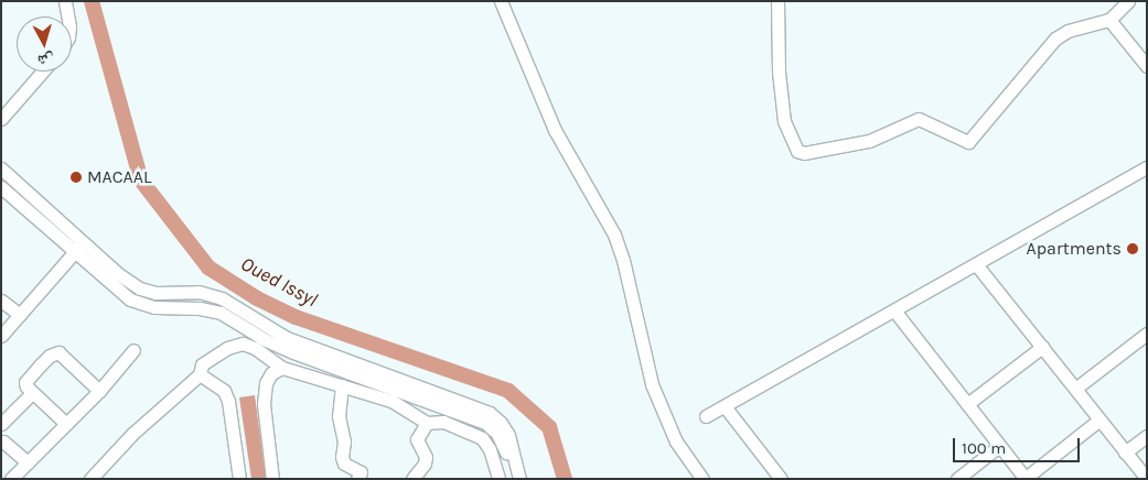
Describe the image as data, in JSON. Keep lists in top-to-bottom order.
{
  "water": ["Oued Issyl"],
  "places": ["MACAAL", "Apartments"],
  "scale_bar": "100 m",
  "north": "bottom"
}
